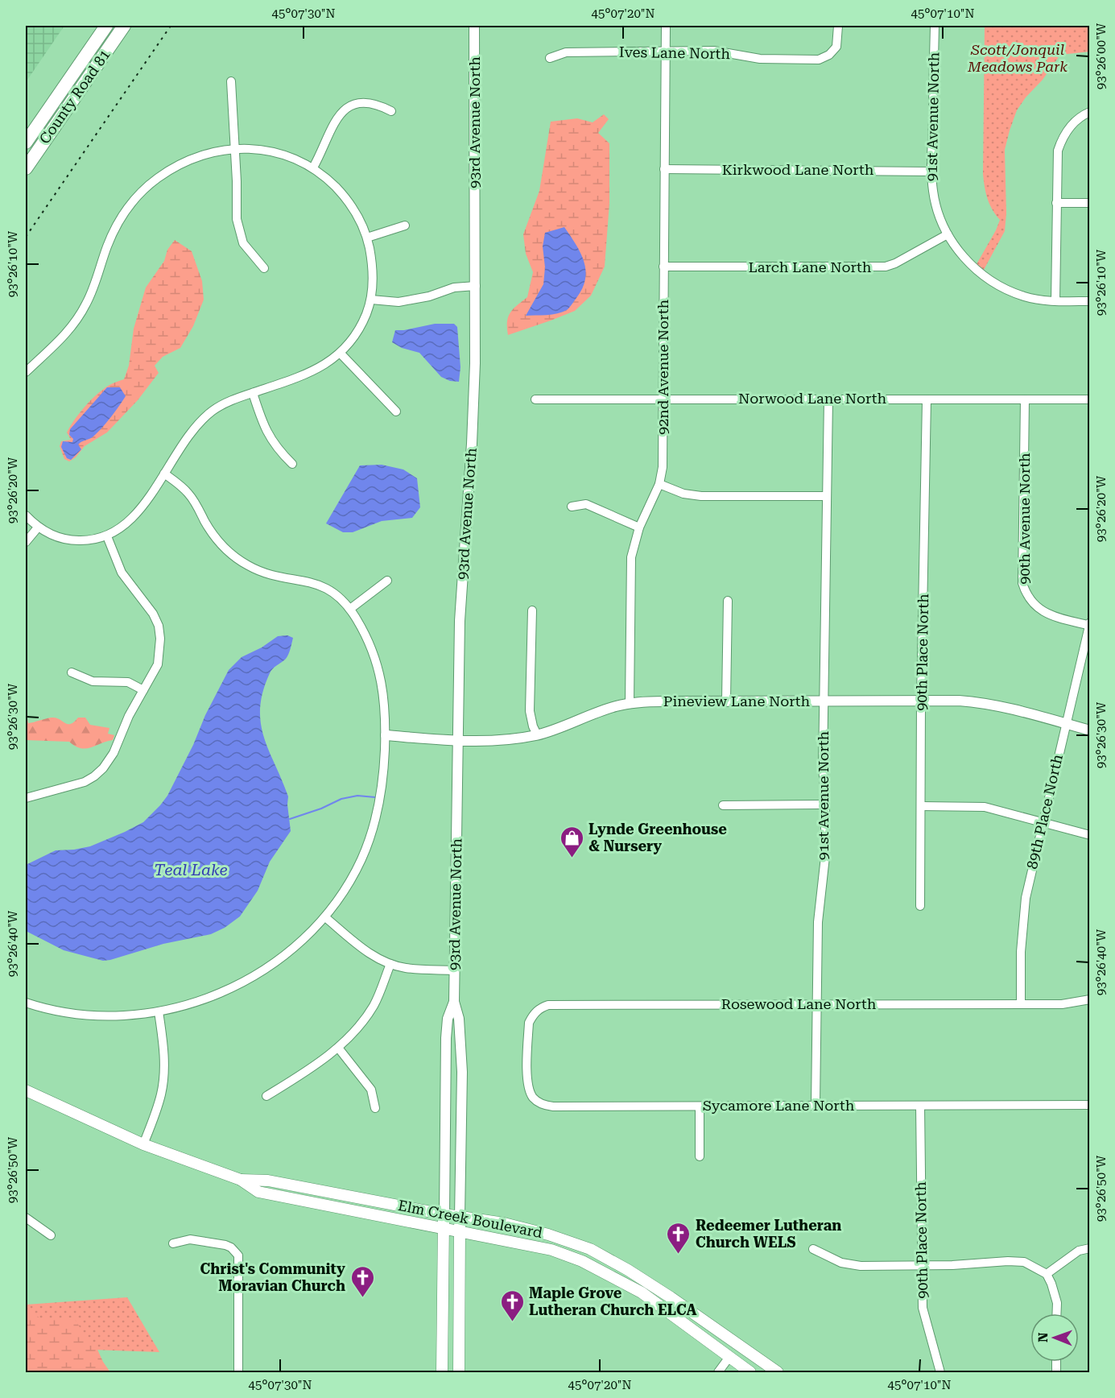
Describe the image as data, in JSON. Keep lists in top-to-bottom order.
{
  "streets": {
    "highway": ["County Road 81"],
    "main road": ["93rd Avenue North", "Elm Creek Boulevard"],
    "street": [
      "Ives Lane North",
      "91st Avenue North",
      "Kirkwood Lane North",
      "Larch Lane North",
      "92nd Avenue North",
      "Norwood Lane North",
      "90th Avenue North",
      "90th Place North",
      "Pineview Lane North",
      "89th Place North",
      "Rosewood Lane North",
      "Sycamore Lane North"
    ]
  },
  "crossings": [
    ["Ives Lane North", "92nd Avenue North"],
    ["91st Avenue North", "Kirkwood Lane North"],
    ["91st Avenue North", "Larch Lane North"],
    ["91st Avenue North", "Norwood Lane North"],
    ["91st Avenue North", "Pineview Lane North"],
    ["91st Avenue North", "Rosewood Lane North"],
    ["91st Avenue North", "Sycamore Lane North"],
    ["93rd Avenue North", "Pineview Lane North"],
    ["93rd Avenue North", "Elm Creek Boulevard"],
    ["Kirkwood Lane North", "92nd Avenue North"],
    ["Larch Lane North", "92nd Avenue North"],
    ["92nd Avenue North", "Norwood Lane North"],
    ["92nd Avenue North", "Pineview Lane North"],
    ["Norwood Lane North", "90th Avenue North"],
    ["Norwood Lane North", "90th Place North"],
    ["90th Avenue North", "89th Place North"],
    ["90th Place North", "Pineview Lane North"],
    ["90th Place North", "Sycamore Lane North"],
    ["Pineview Lane North", "89th Place North"],
    ["89th Place North", "Rosewood Lane North"],
    ["Rosewood Lane North", "Sycamore Lane North"]
  ],
  "water": ["Teal Lake"],
  "parks": ["Scott/Jonquil Meadows Park"],
  "places": {
    "shop": ["Lynde Greenhouse & Nursery"],
    "church": ["Redeemer Lutheran Church WELS", "Christ's Community Moravian Church", "Maple Grove Lutheran Church ELCA"]
  },
  "north": "left",
  "coordinates": [
    "45°07'30\"N",
    "45°07'20\"N",
    "45°07'10\"N",
    "93°26'00\"W",
    "93°26'10\"W",
    "93°26'20\"W",
    "93°26'30\"W",
    "93°26'40\"W",
    "93°26'50\"W"
  ]
}
